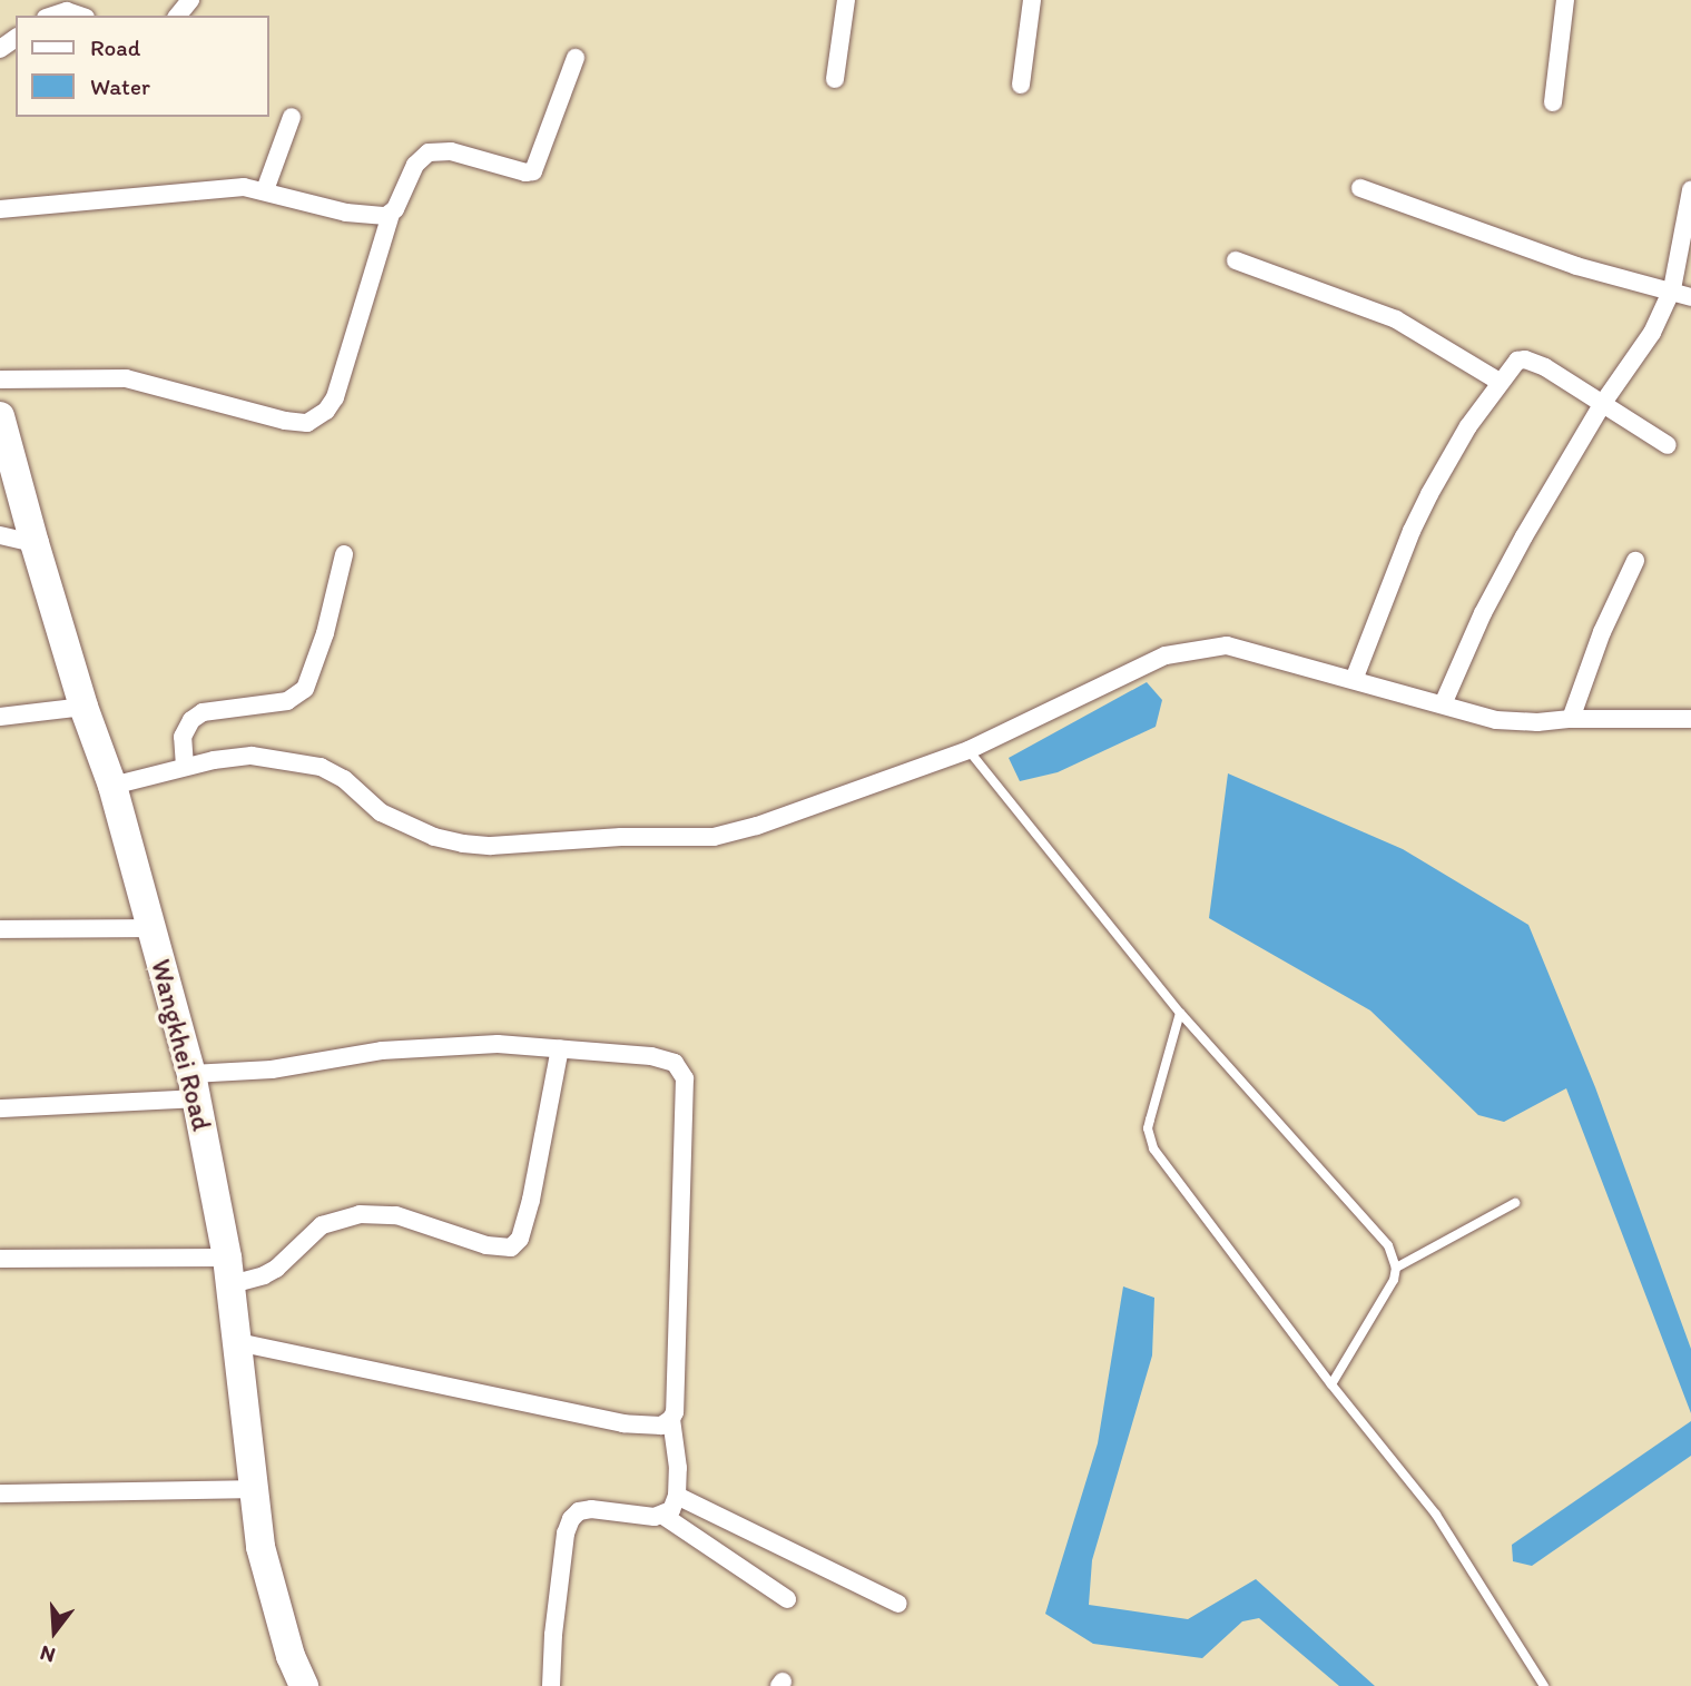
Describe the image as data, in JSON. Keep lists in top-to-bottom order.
{
  "streets": {
    "main road": ["Wangkhei Road"]
  },
  "legend": ["Road", "Water"],
  "north": "bottom"
}
